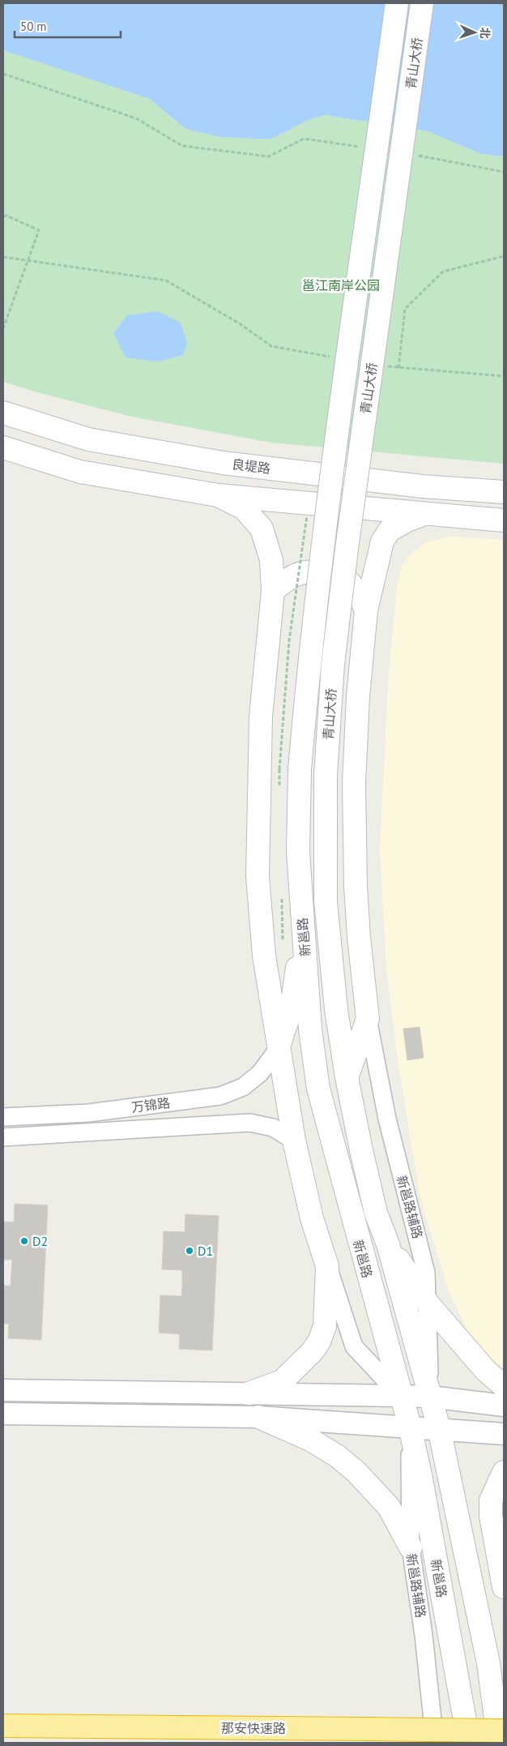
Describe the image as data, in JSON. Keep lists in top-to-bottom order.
{
  "streets": {
    "highway": ["那安快速路"],
    "main road": ["青山大桥", "良堤路", "新邕路"],
    "street": ["万锦路", "新邕路辅路"]
  },
  "crossings": [
    ["青山大桥", "新邕路"],
    ["新邕路", "新邕路辅路"]
  ],
  "parks": ["邕江南岸公园"],
  "places": ["D2", "D1"],
  "scale_bar": "50 m",
  "north": "right"
}
